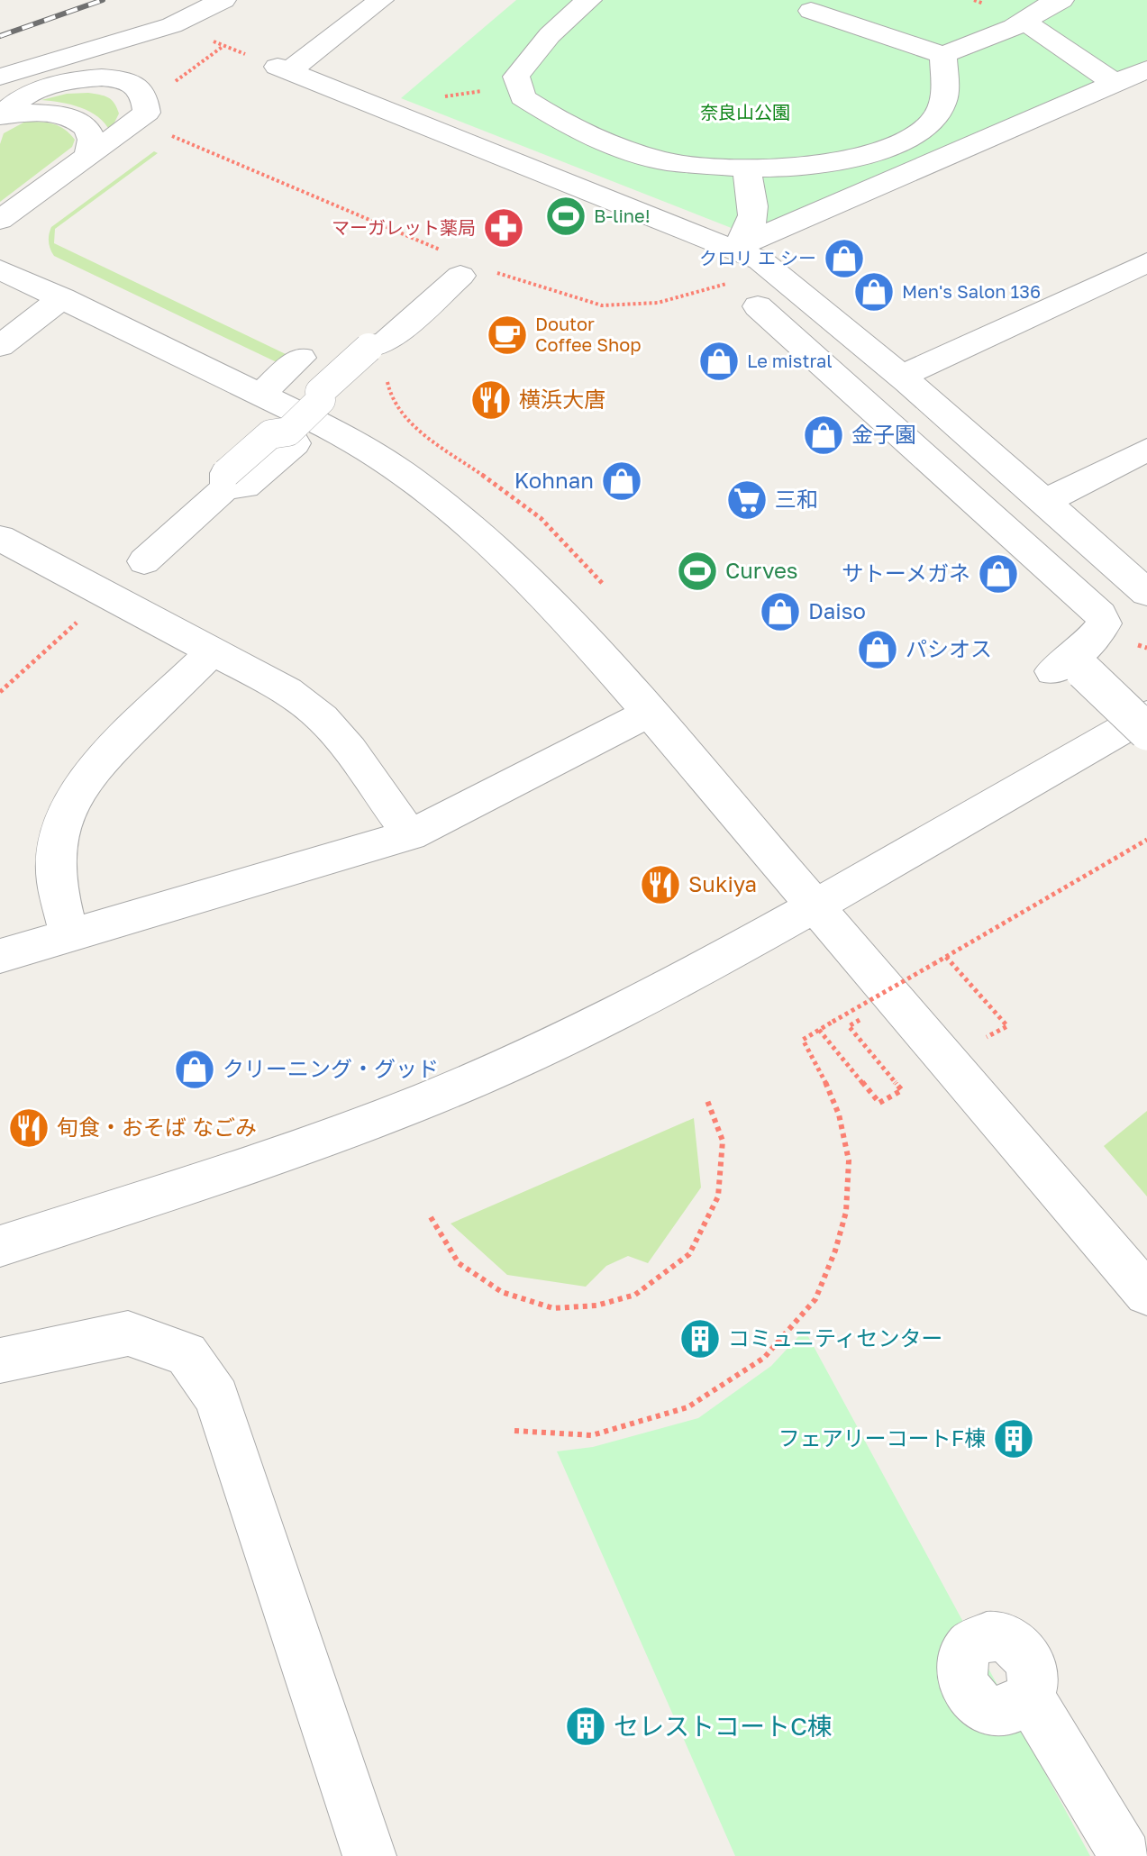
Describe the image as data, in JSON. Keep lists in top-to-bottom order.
{
  "parks": ["奈良山公園"],
  "places": {
    "sports": ["B-line!", "Curves"],
    "pharmacy": ["マーガレット薬局"],
    "shop": [
      "クロリ エ シー",
      "Men's Salon 136",
      "Le mistral",
      "金子園",
      "Kohnan",
      "サトーメガネ",
      "Daiso",
      "パシオス",
      "クリーニング・グッド"
    ],
    "cafe": ["Doutor Coffee Shop"],
    "restaurant": ["横浜大唐", "Sukiya", "旬食・おそば なごみ"],
    "supermarket": ["三和"],
    "building": ["コミュニティセンター", "フェアリーコートF棟", "セレストコートC棟"]
  }
}
